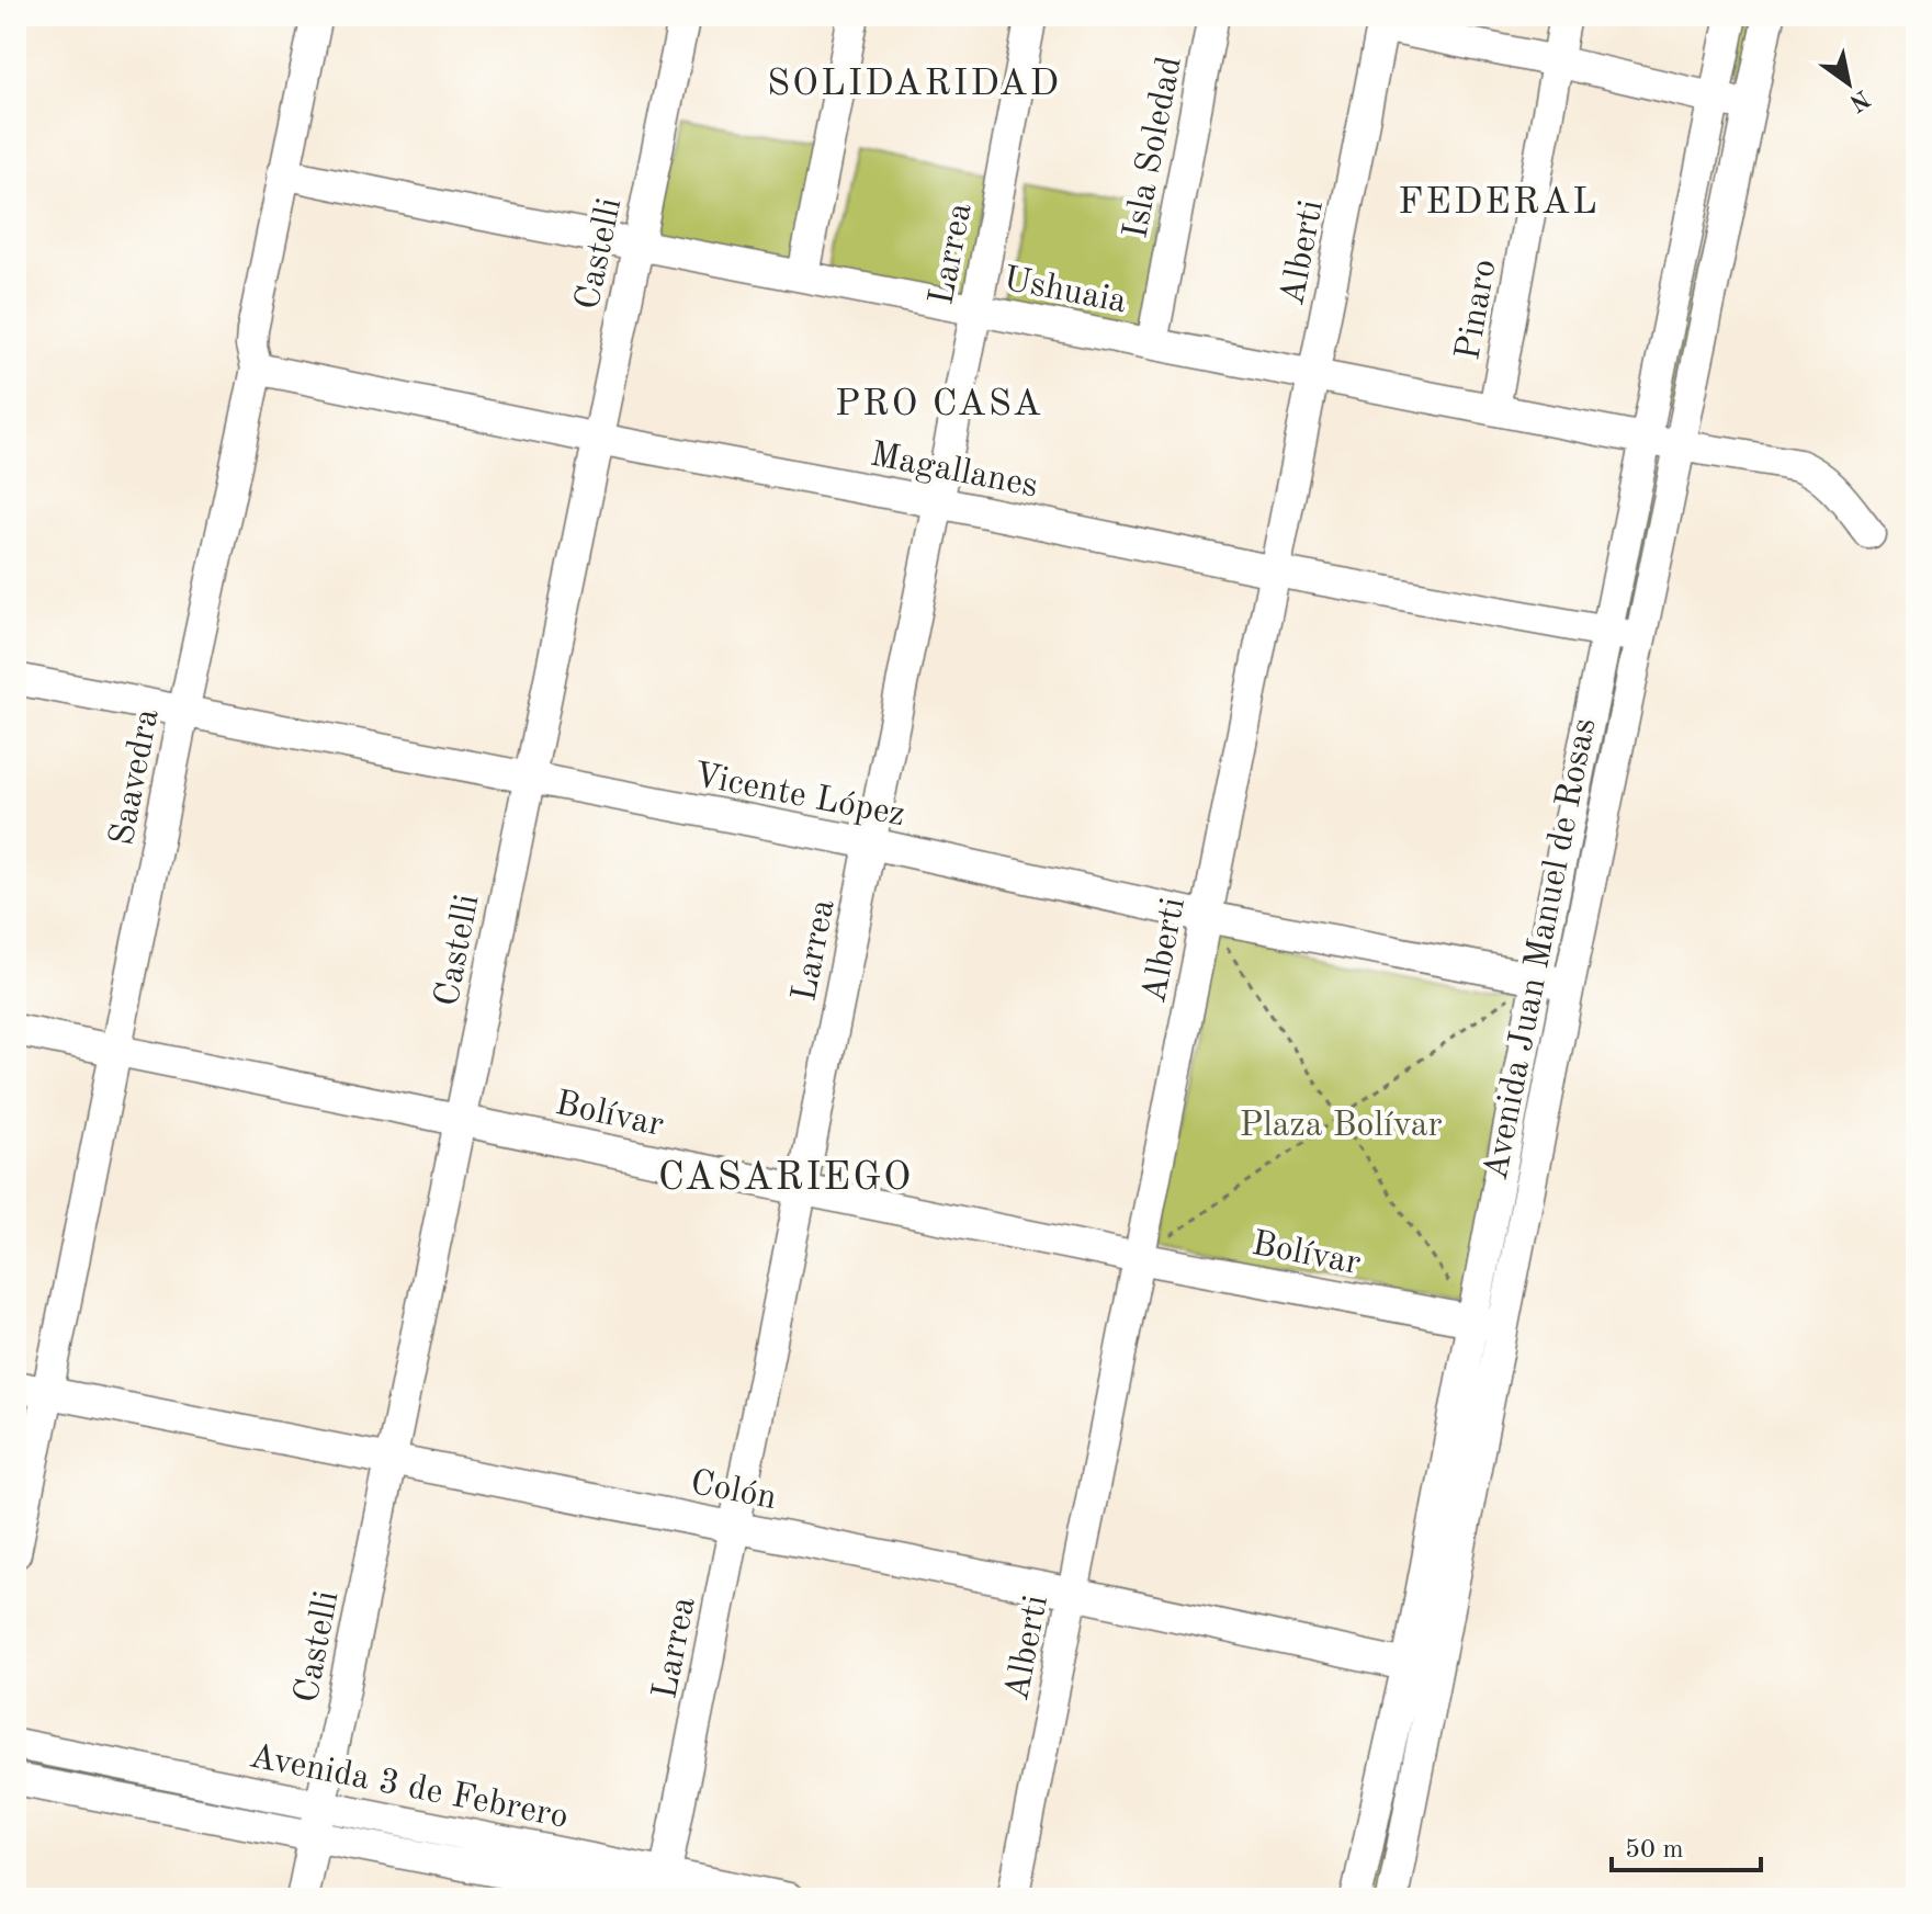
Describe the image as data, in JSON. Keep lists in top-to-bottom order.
{
  "streets": {
    "street": [
      "Isla Soledad",
      "Alberti",
      "Castelli",
      "Larrea",
      "Ushuaia",
      "Pinaro",
      "Magallanes",
      "Saavedra",
      "Vicente López",
      "Avenida Juan Manuel de Rosas",
      "Bolívar",
      "Colón",
      "Avenida 3 de Febrero"
    ]
  },
  "crossings": [
    ["Isla Soledad", "Ushuaia"],
    ["Alberti", "Ushuaia"],
    ["Alberti", "Magallanes"],
    ["Alberti", "Vicente López"],
    ["Alberti", "Bolívar"],
    ["Alberti", "Colón"],
    ["Castelli", "Ushuaia"],
    ["Castelli", "Magallanes"],
    ["Castelli", "Vicente López"],
    ["Castelli", "Bolívar"],
    ["Castelli", "Colón"],
    ["Castelli", "Avenida 3 de Febrero"],
    ["Larrea", "Ushuaia"],
    ["Larrea", "Magallanes"],
    ["Larrea", "Vicente López"],
    ["Larrea", "Bolívar"],
    ["Larrea", "Colón"],
    ["Larrea", "Avenida 3 de Febrero"],
    ["Ushuaia", "Pinaro"],
    ["Ushuaia", "Saavedra"],
    ["Ushuaia", "Avenida Juan Manuel de Rosas"],
    ["Magallanes", "Saavedra"],
    ["Magallanes", "Avenida Juan Manuel de Rosas"],
    ["Saavedra", "Vicente López"],
    ["Saavedra", "Bolívar"],
    ["Saavedra", "Colón"],
    ["Vicente López", "Avenida Juan Manuel de Rosas"],
    ["Avenida Juan Manuel de Rosas", "Bolívar"],
    ["Avenida Juan Manuel de Rosas", "Colón"]
  ],
  "districts": [
    "SOLIDARIDAD",
    "FEDERAL",
    "PRO CASA",
    "CASARIEGO"
  ],
  "parks": ["Plaza Bolívar"],
  "scale_bar": "50 m",
  "north": "bottom right"
}
